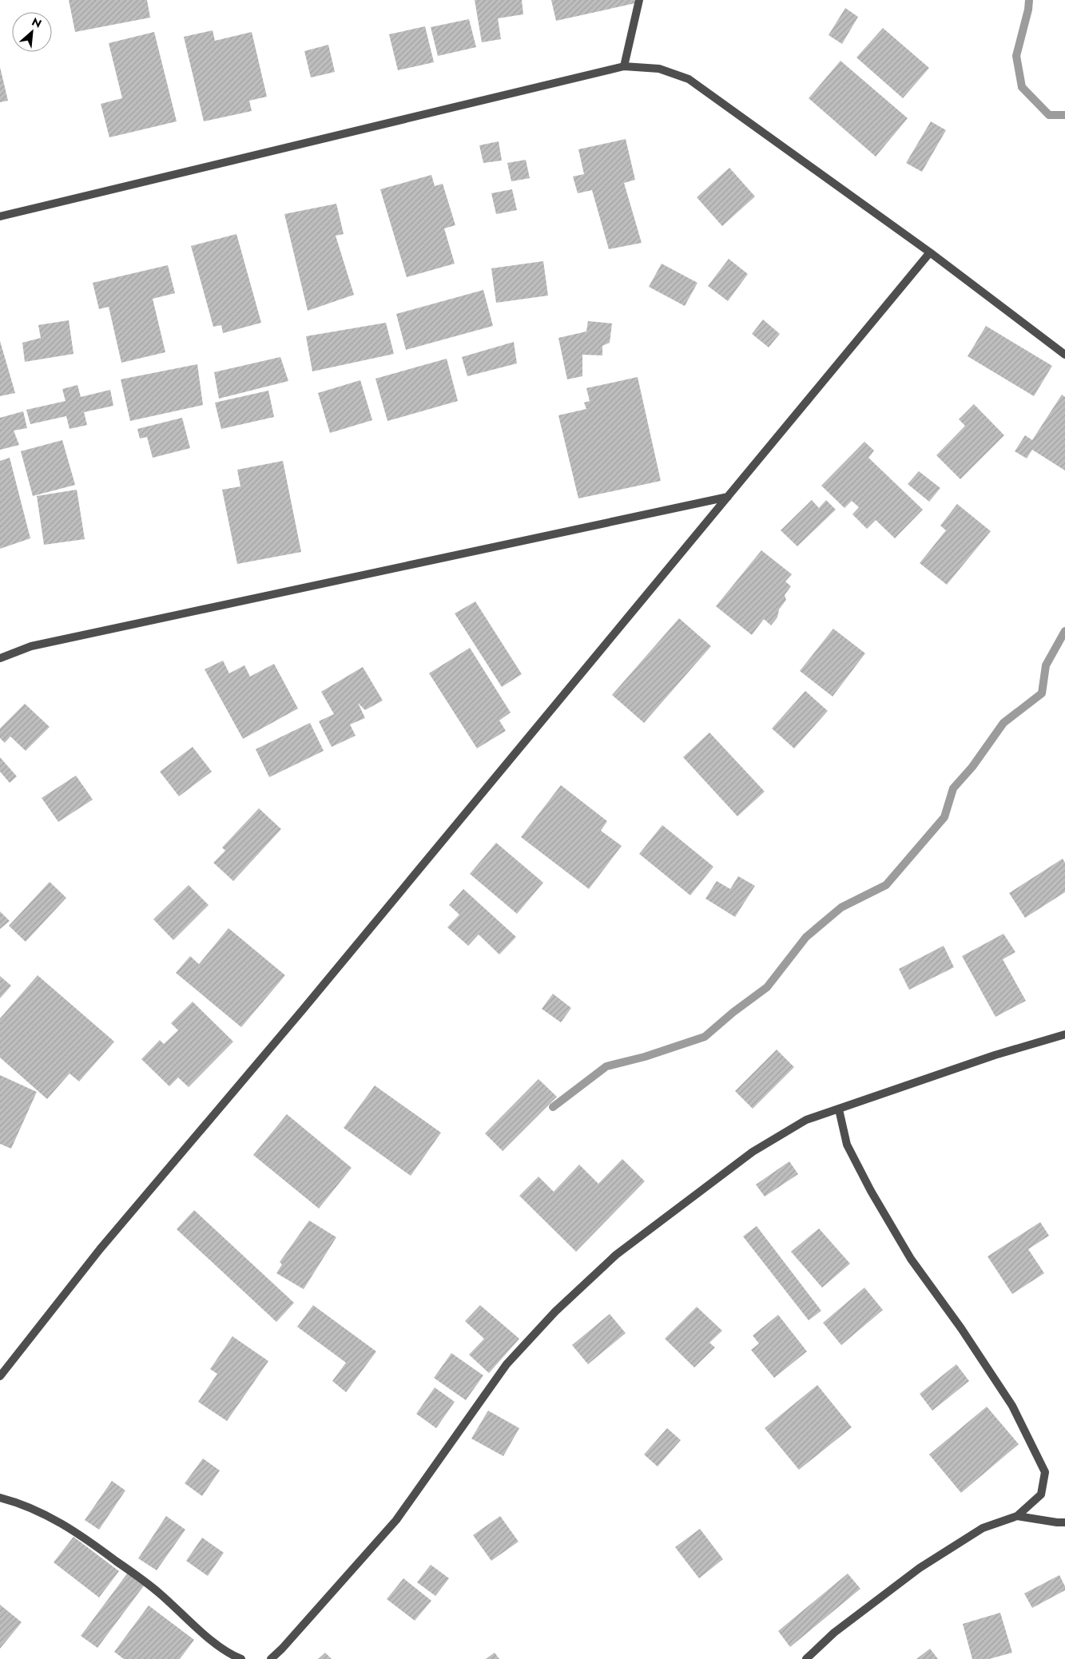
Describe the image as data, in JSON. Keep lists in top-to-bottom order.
{
  "north": "top right"
}
